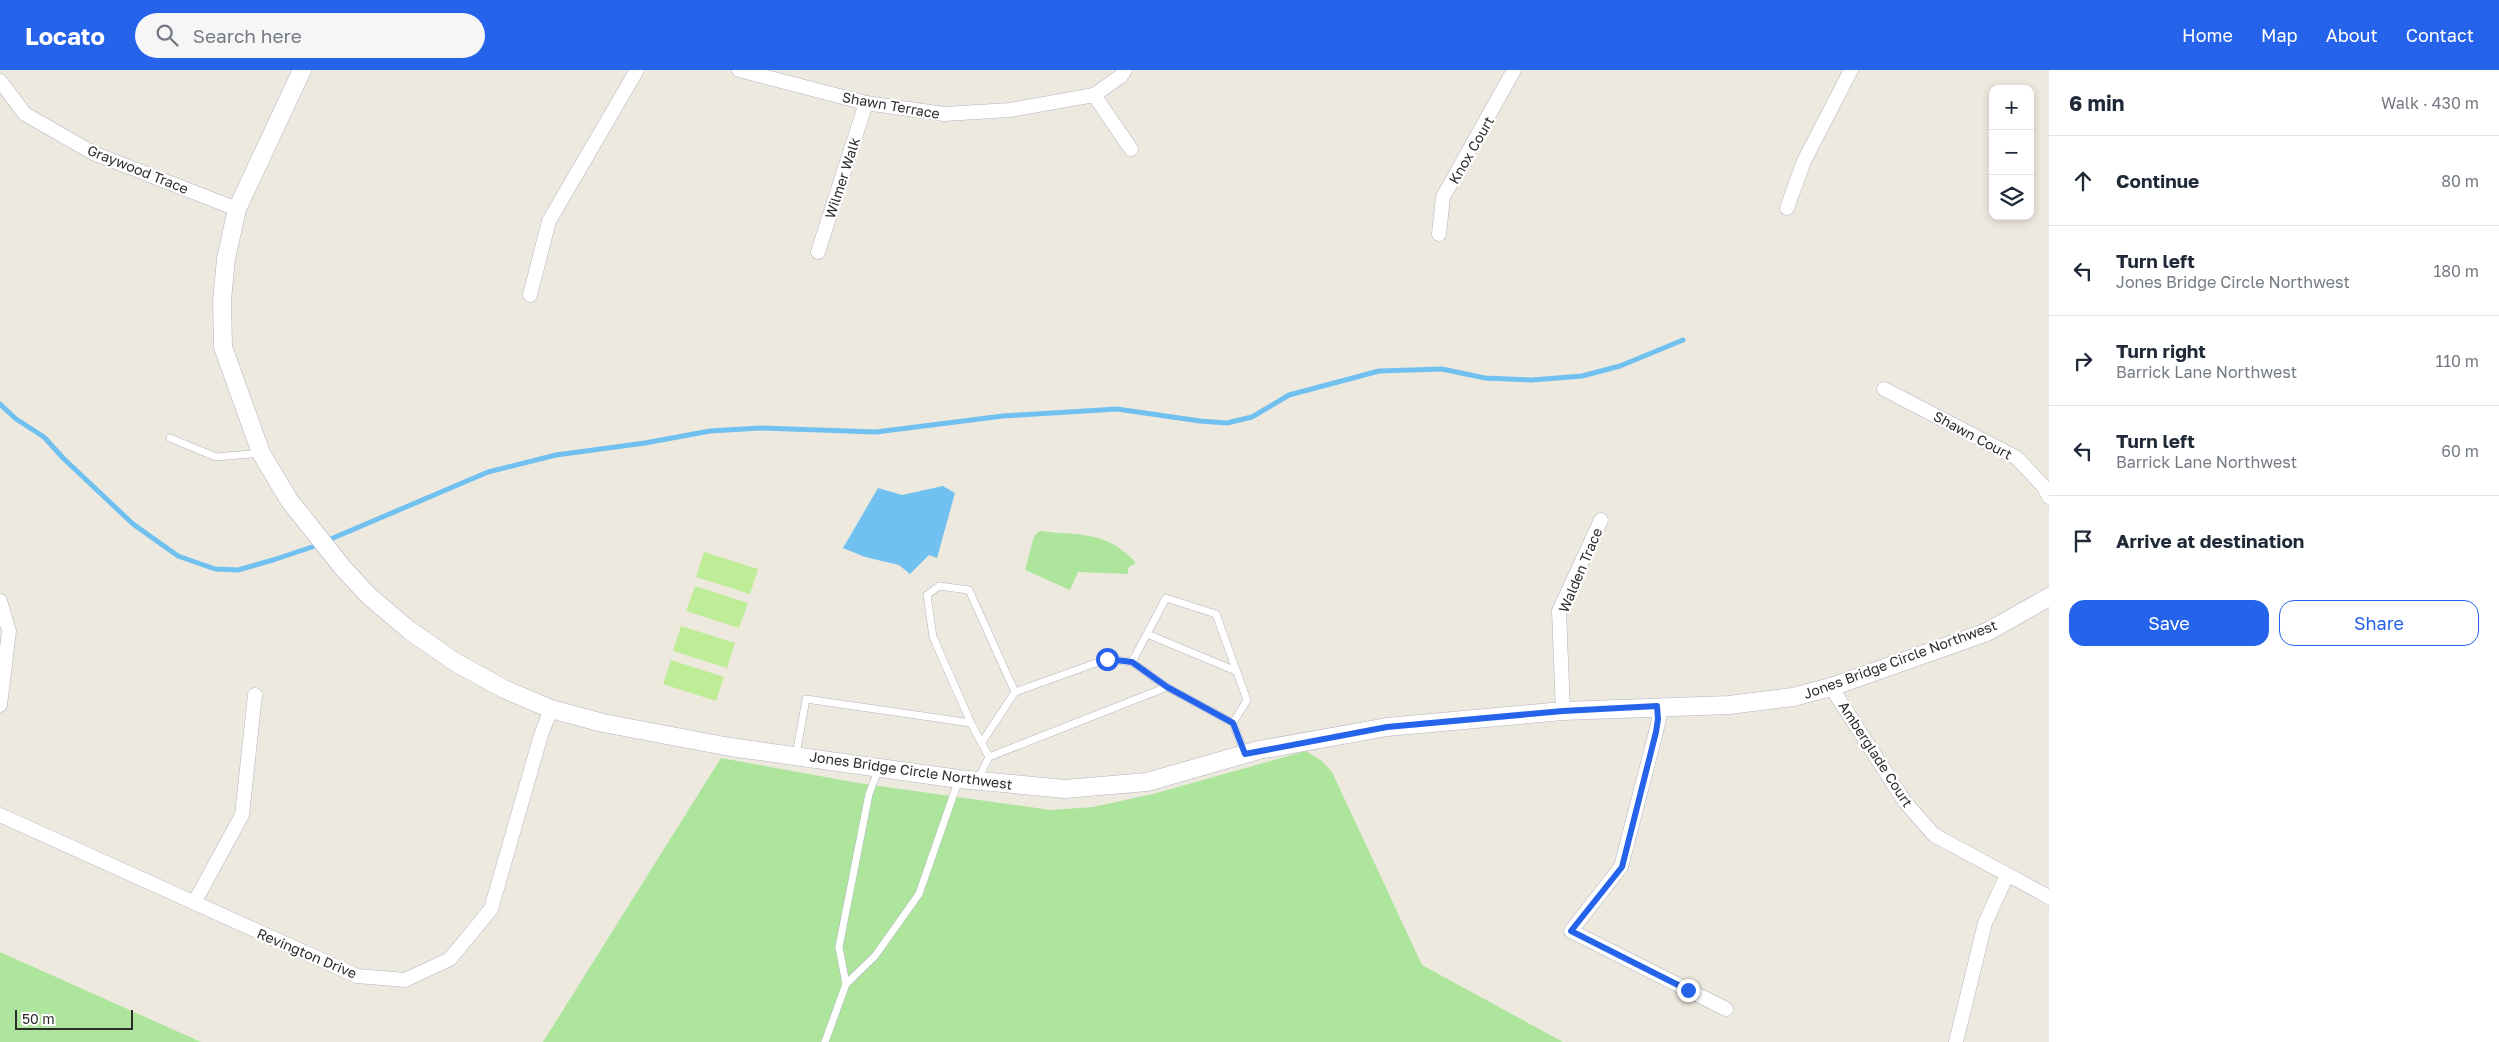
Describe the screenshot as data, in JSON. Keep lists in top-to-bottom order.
{
  "streets": {
    "street": [
      "Shawn Terrace",
      "Knox Court",
      "Graywood Trace",
      "Wilmer Walk",
      "Shawn Court",
      "Walden Trace",
      "Jones Bridge Circle Northwest",
      "Amberglade Court",
      "Revington Drive"
    ]
  },
  "crossings": [
    ["Shawn Terrace", "Wilmer Walk"],
    ["Graywood Trace", "Jones Bridge Circle Northwest"],
    ["Walden Trace", "Jones Bridge Circle Northwest"],
    ["Jones Bridge Circle Northwest", "Amberglade Court"],
    ["Jones Bridge Circle Northwest", "Revington Drive"]
  ],
  "scale_bar": "50 m",
  "page": {
    "header": "Locato",
    "search": "Search here",
    "nav": [
      "Home",
      "Map",
      "About",
      "Contact"
    ],
    "heading": ["6 min", "Walk · 430 m"],
    "map_buttons": ["+", "−"],
    "list": [
      ["Continue", "80 m"],
      ["Turn left", "Jones Bridge Circle Northwest", "180 m"],
      ["Turn right", "Barrick Lane Northwest", "110 m"],
      ["Turn left", "Barrick Lane Northwest", "60 m"],
      "Arrive at destination"
    ],
    "buttons": ["Save", "Share"],
    "scale": "50 m"
  }
}
